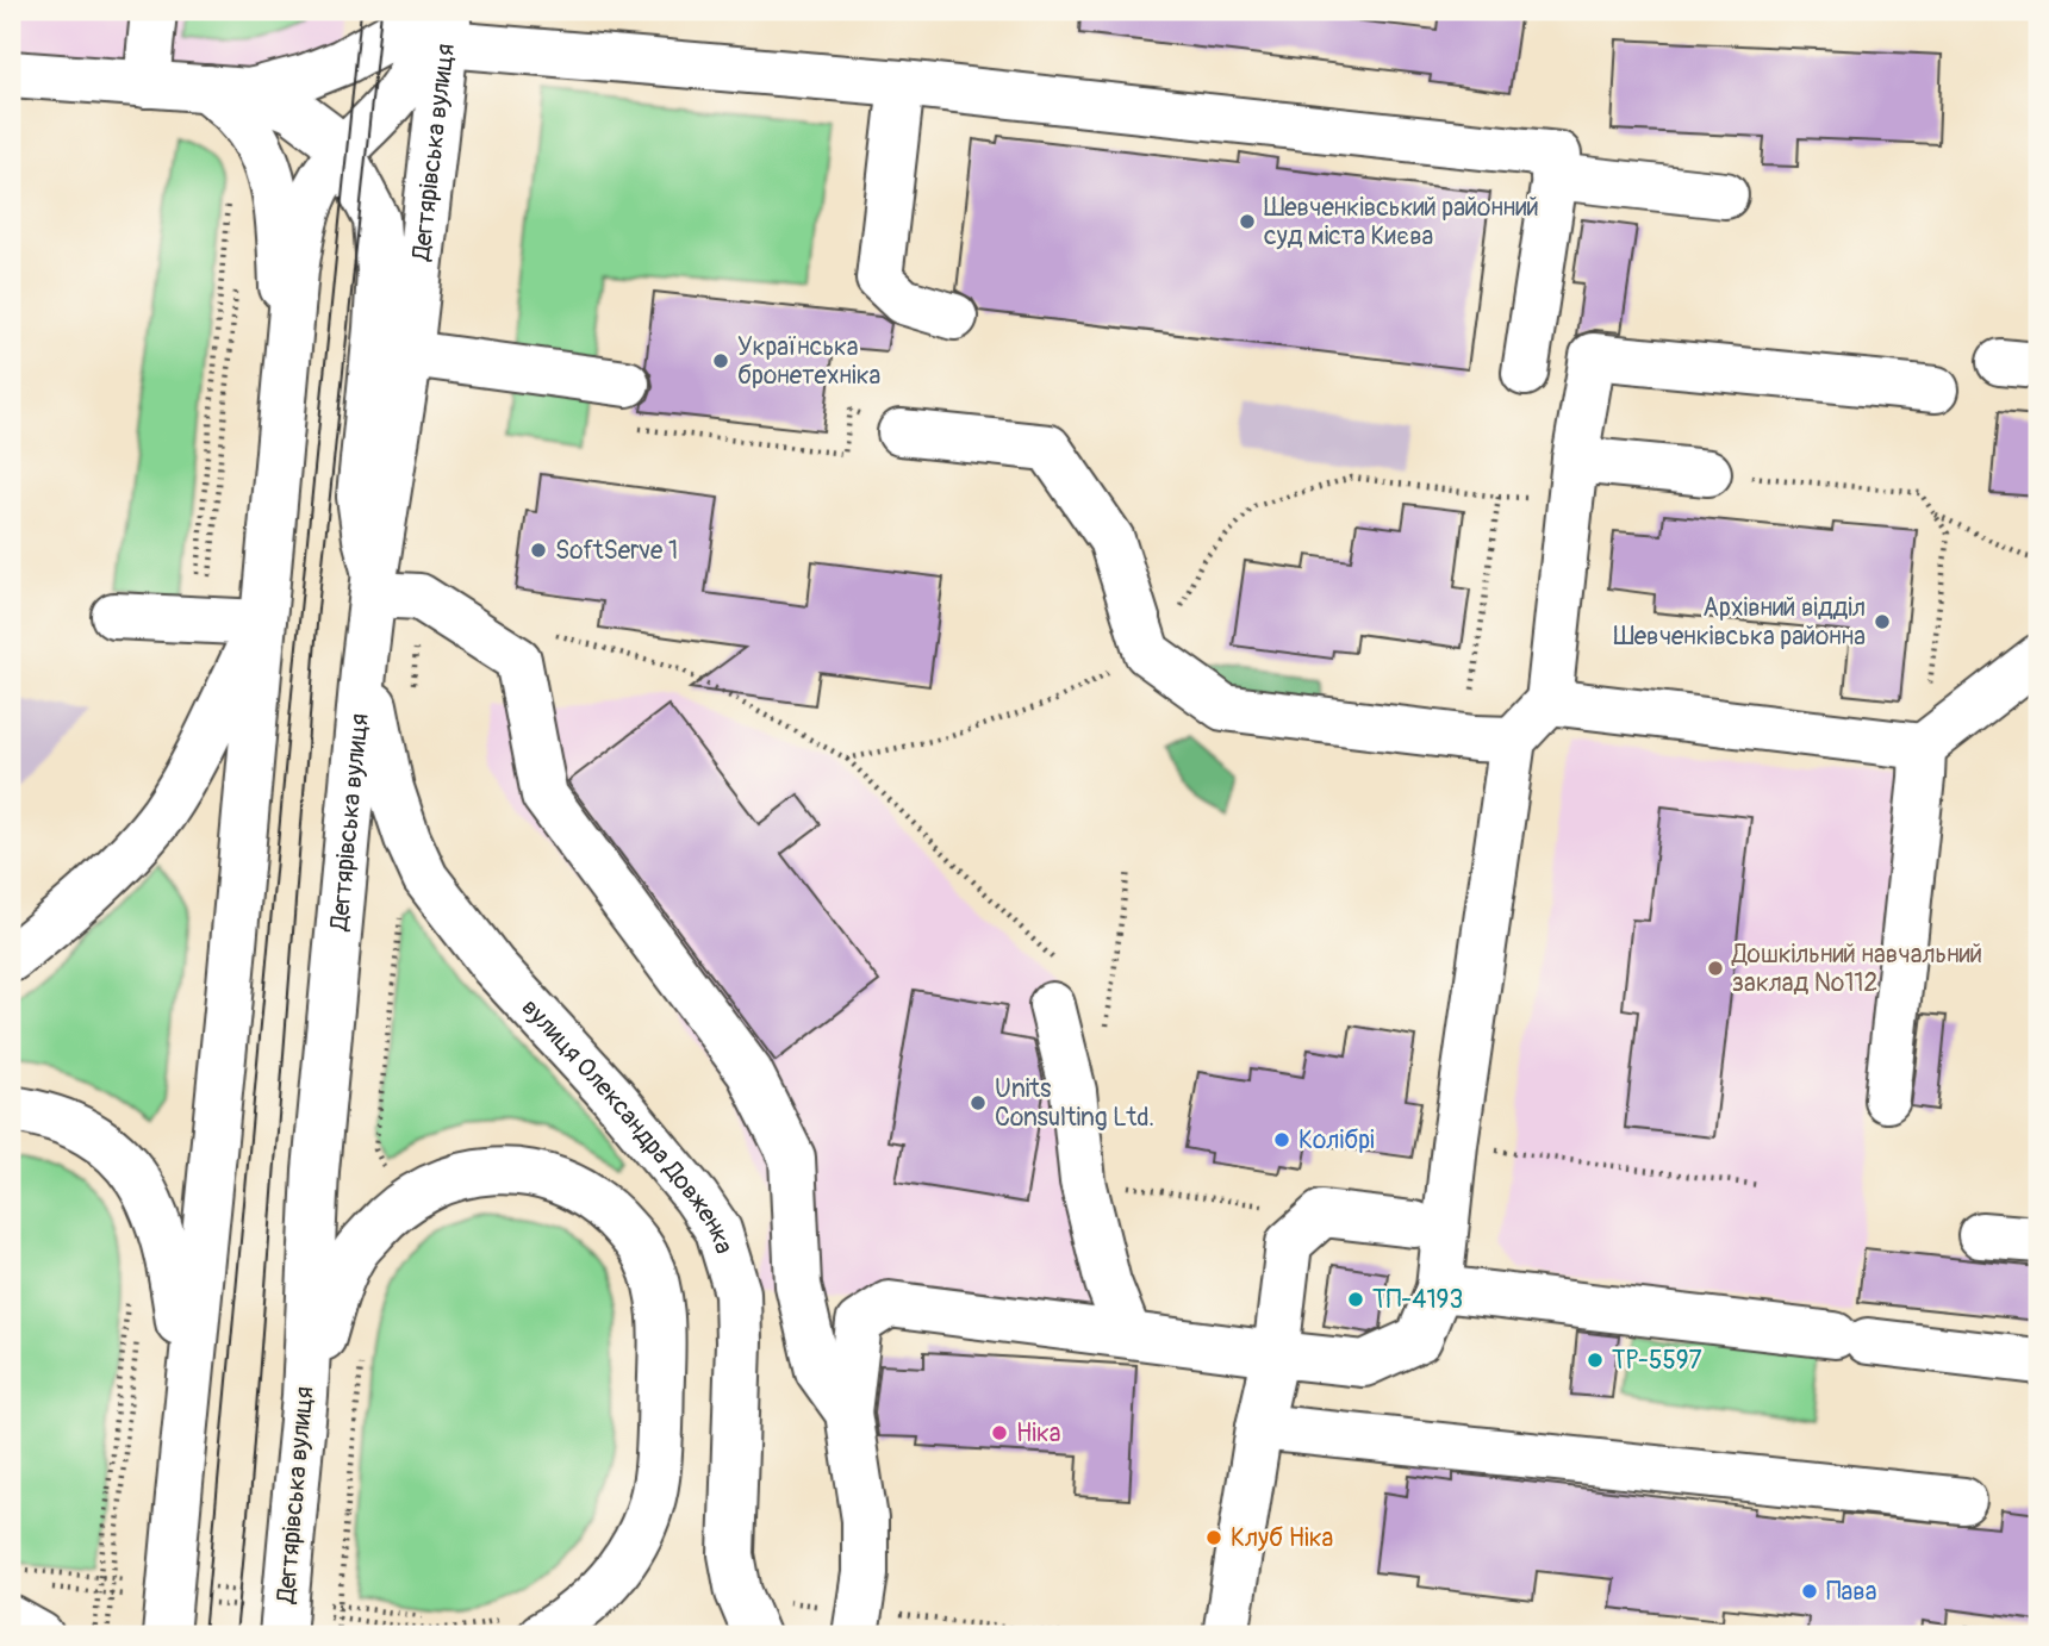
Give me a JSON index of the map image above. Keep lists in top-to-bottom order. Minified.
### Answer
{"streets":{"main road":["Дегтярівська вулиця","вулиця Олександра Довженка"]},"crossings":[["Дегтярівська вулиця","вулиця Олександра Довженка"]],"places":["Шевченківський районний суд міста Києва","Українська бронетехніка","SoftServe 1","Архівний відділ Шевченківська районна","Дошкільний навчальний заклад №112","Units Consulting Ltd.","Колібрі","ТП-4193","ТР-5597","Ніка","Клуб Ніка","Пава"]}
